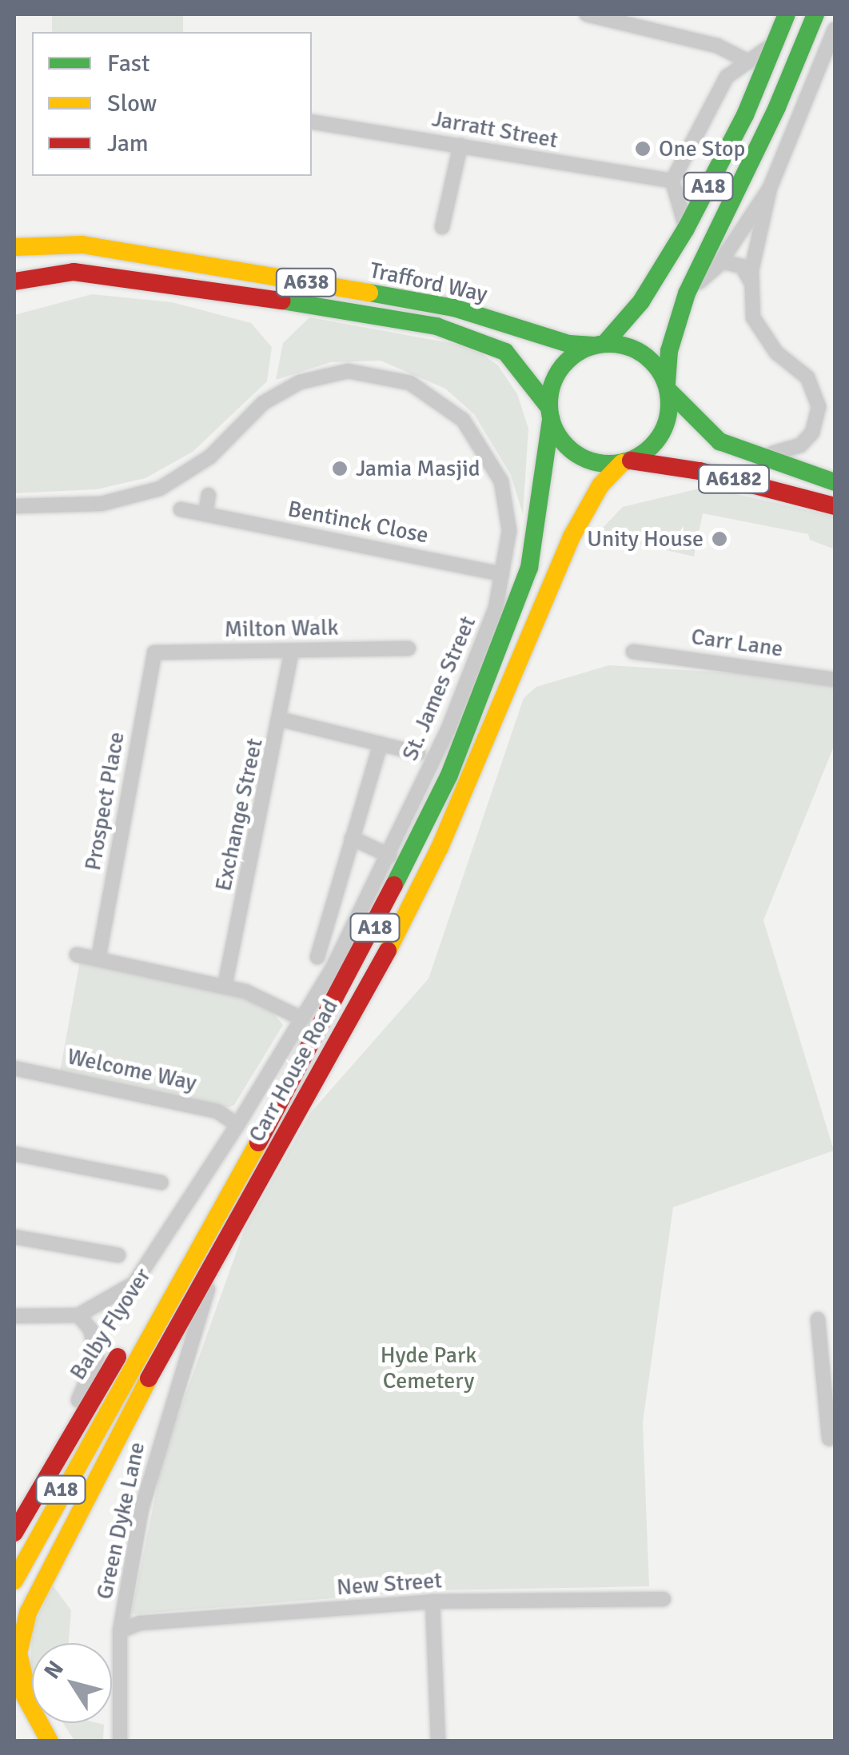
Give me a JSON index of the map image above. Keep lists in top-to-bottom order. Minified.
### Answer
{"streets":{"highway":["A18","A638","Trafford Way","A6182","Carr House Road","Balby Flyover"],"street":["Jarratt Street","Bentinck Close","Milton Walk","Carr Lane","St. James Street","Prospect Place","Exchange Street","Welcome Way","Green Dyke Lane","New Street"]},"crossings":[["A18","Trafford Way"],["A18","A6182"],["A18","Carr House Road"],["Trafford Way","A6182"],["Trafford Way","Carr House Road"],["A6182","Carr House Road"],["Bentinck Close","St. James Street"],["Milton Walk","Prospect Place"],["Milton Walk","Exchange Street"],["St. James Street","Welcome Way"],["Carr House Road","Balby Flyover"],["Carr House Road","Green Dyke Lane"],["Green Dyke Lane","New Street"]],"parks":["Hyde Park Cemetery"],"places":["One Stop","Jamia Masjid","Unity House"],"legend":["Fast","Slow","Jam"],"north":"top left"}
